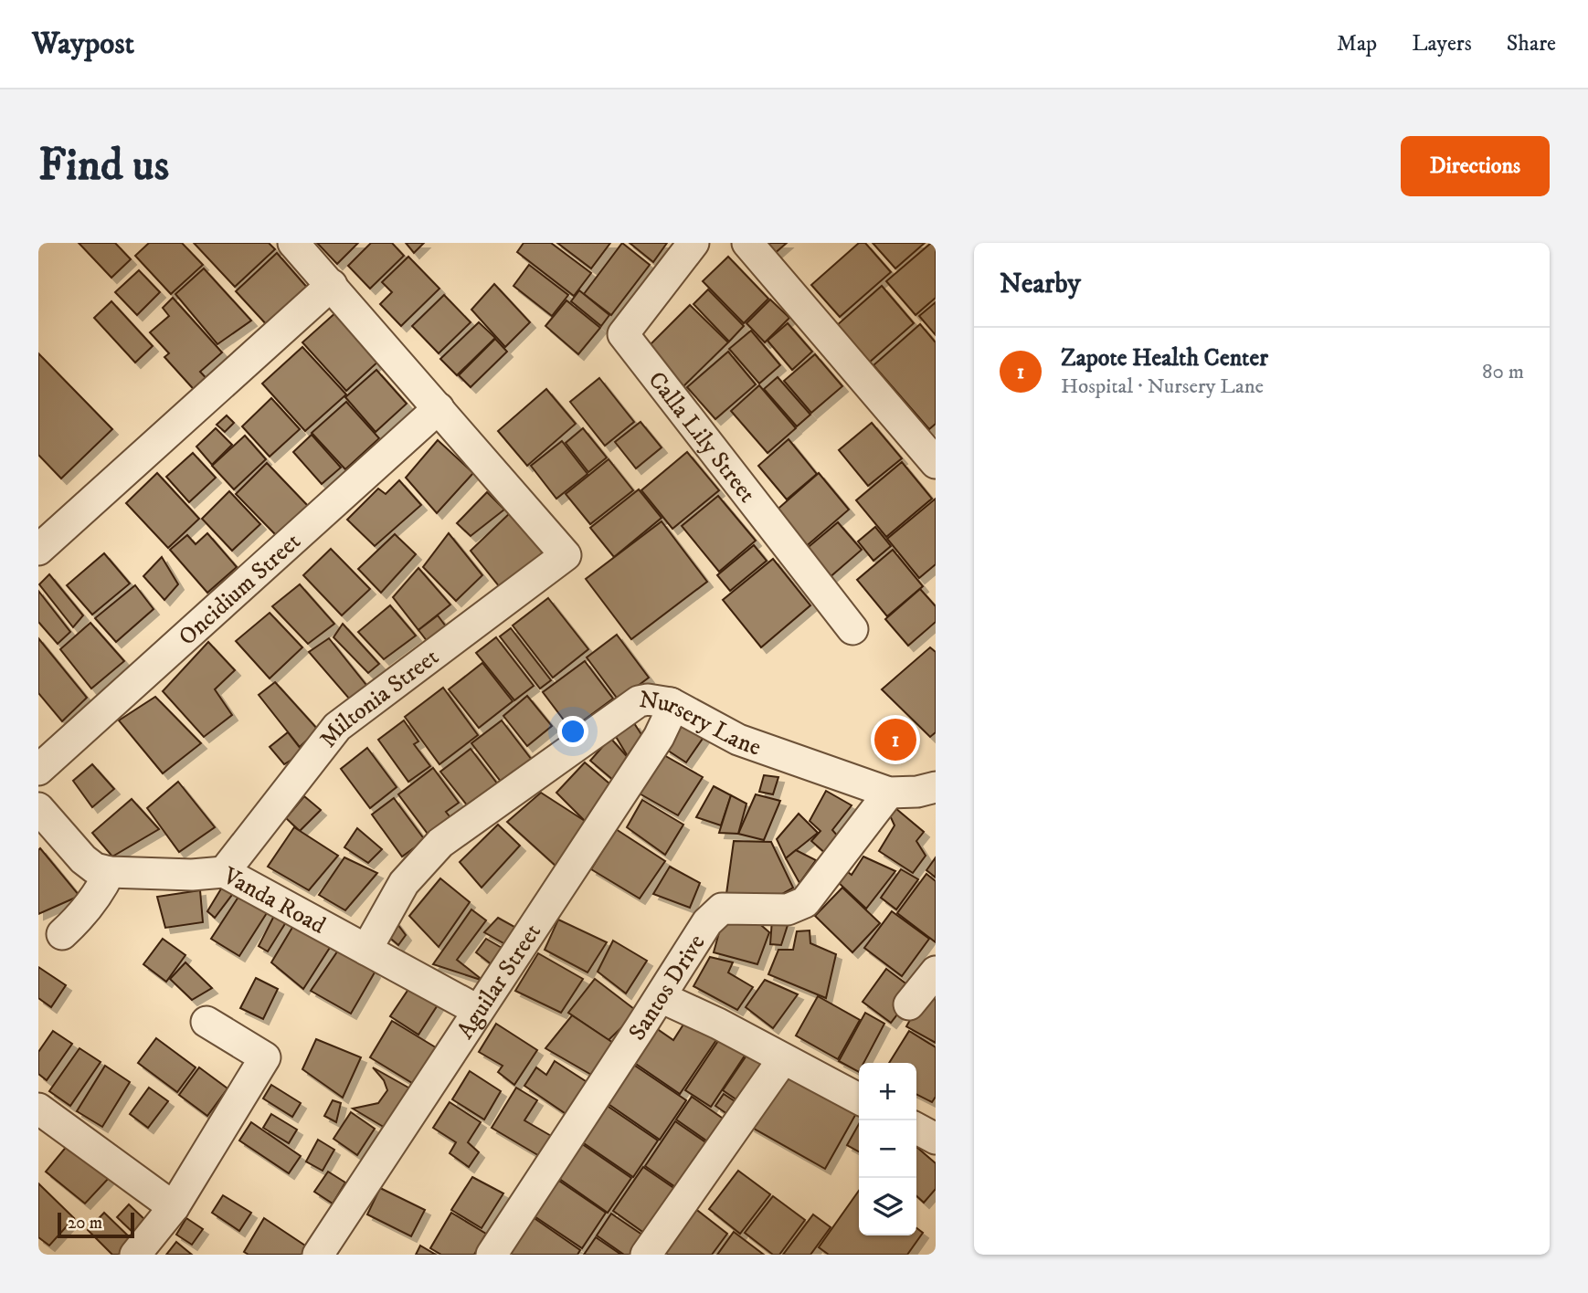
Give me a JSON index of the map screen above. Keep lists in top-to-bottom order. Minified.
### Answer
{"streets":{"street":["Calla Lily Street","Oncidium Street","Miltonia Street","Nursery Lane","Vanda Road","Aguilar Street","Santos Drive"]},"crossings":[["Oncidium Street","Miltonia Street"],["Miltonia Street","Vanda Road"],["Nursery Lane","Vanda Road"],["Nursery Lane","Aguilar Street"],["Nursery Lane","Santos Drive"],["Vanda Road","Aguilar Street"]],"scale_bar":"20 m","page":{"header":"Waypost","nav":["Map","Layers","Share"],"buttons":"Directions","title":"Find us","heading":"Nearby","list":[{"mark":"1","name":"Zapote Health Center","note":"Hospital · Nursery Lane","value":"80 m"}],"pins":"1","map_buttons":["+","−"],"scale":"20 m"}}
